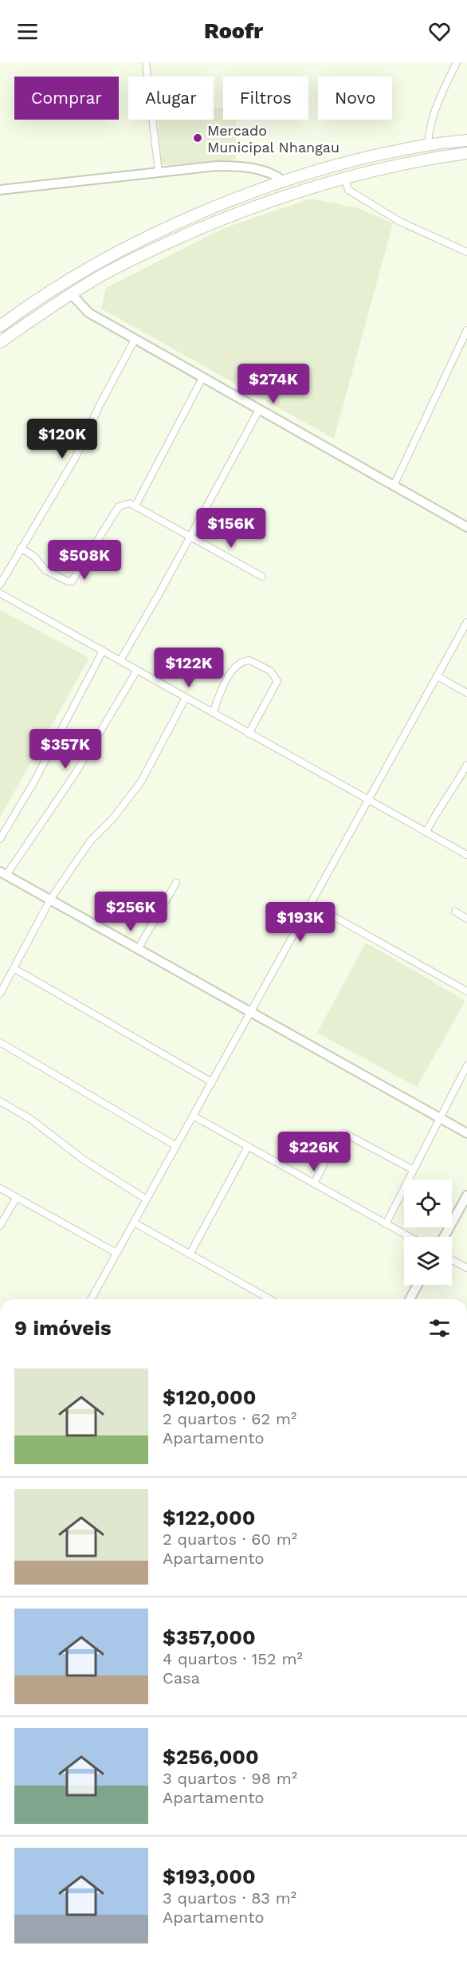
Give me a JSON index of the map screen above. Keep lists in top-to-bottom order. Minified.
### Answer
{"places":["Mercado Municipal Nhangau"],"page":{"header":"Roofr","chip":["Comprar","Alugar","Filtros","Novo"],"price":["$274K","$120K","$156K","$508K","$122K","$357K","$256K","$193K","$226K"],"heading":"9 imóveis","list":[{"name":"$120,000","note":"2 quartos · 62 m² · Apartamento"},{"name":"$122,000","note":"2 quartos · 60 m² · Apartamento"},{"name":"$357,000","note":"4 quartos · 152 m² · Casa"},{"name":"$256,000","note":"3 quartos · 98 m² · Apartamento"},{"name":"$193,000","note":"3 quartos · 83 m² · Apartamento"}]}}
